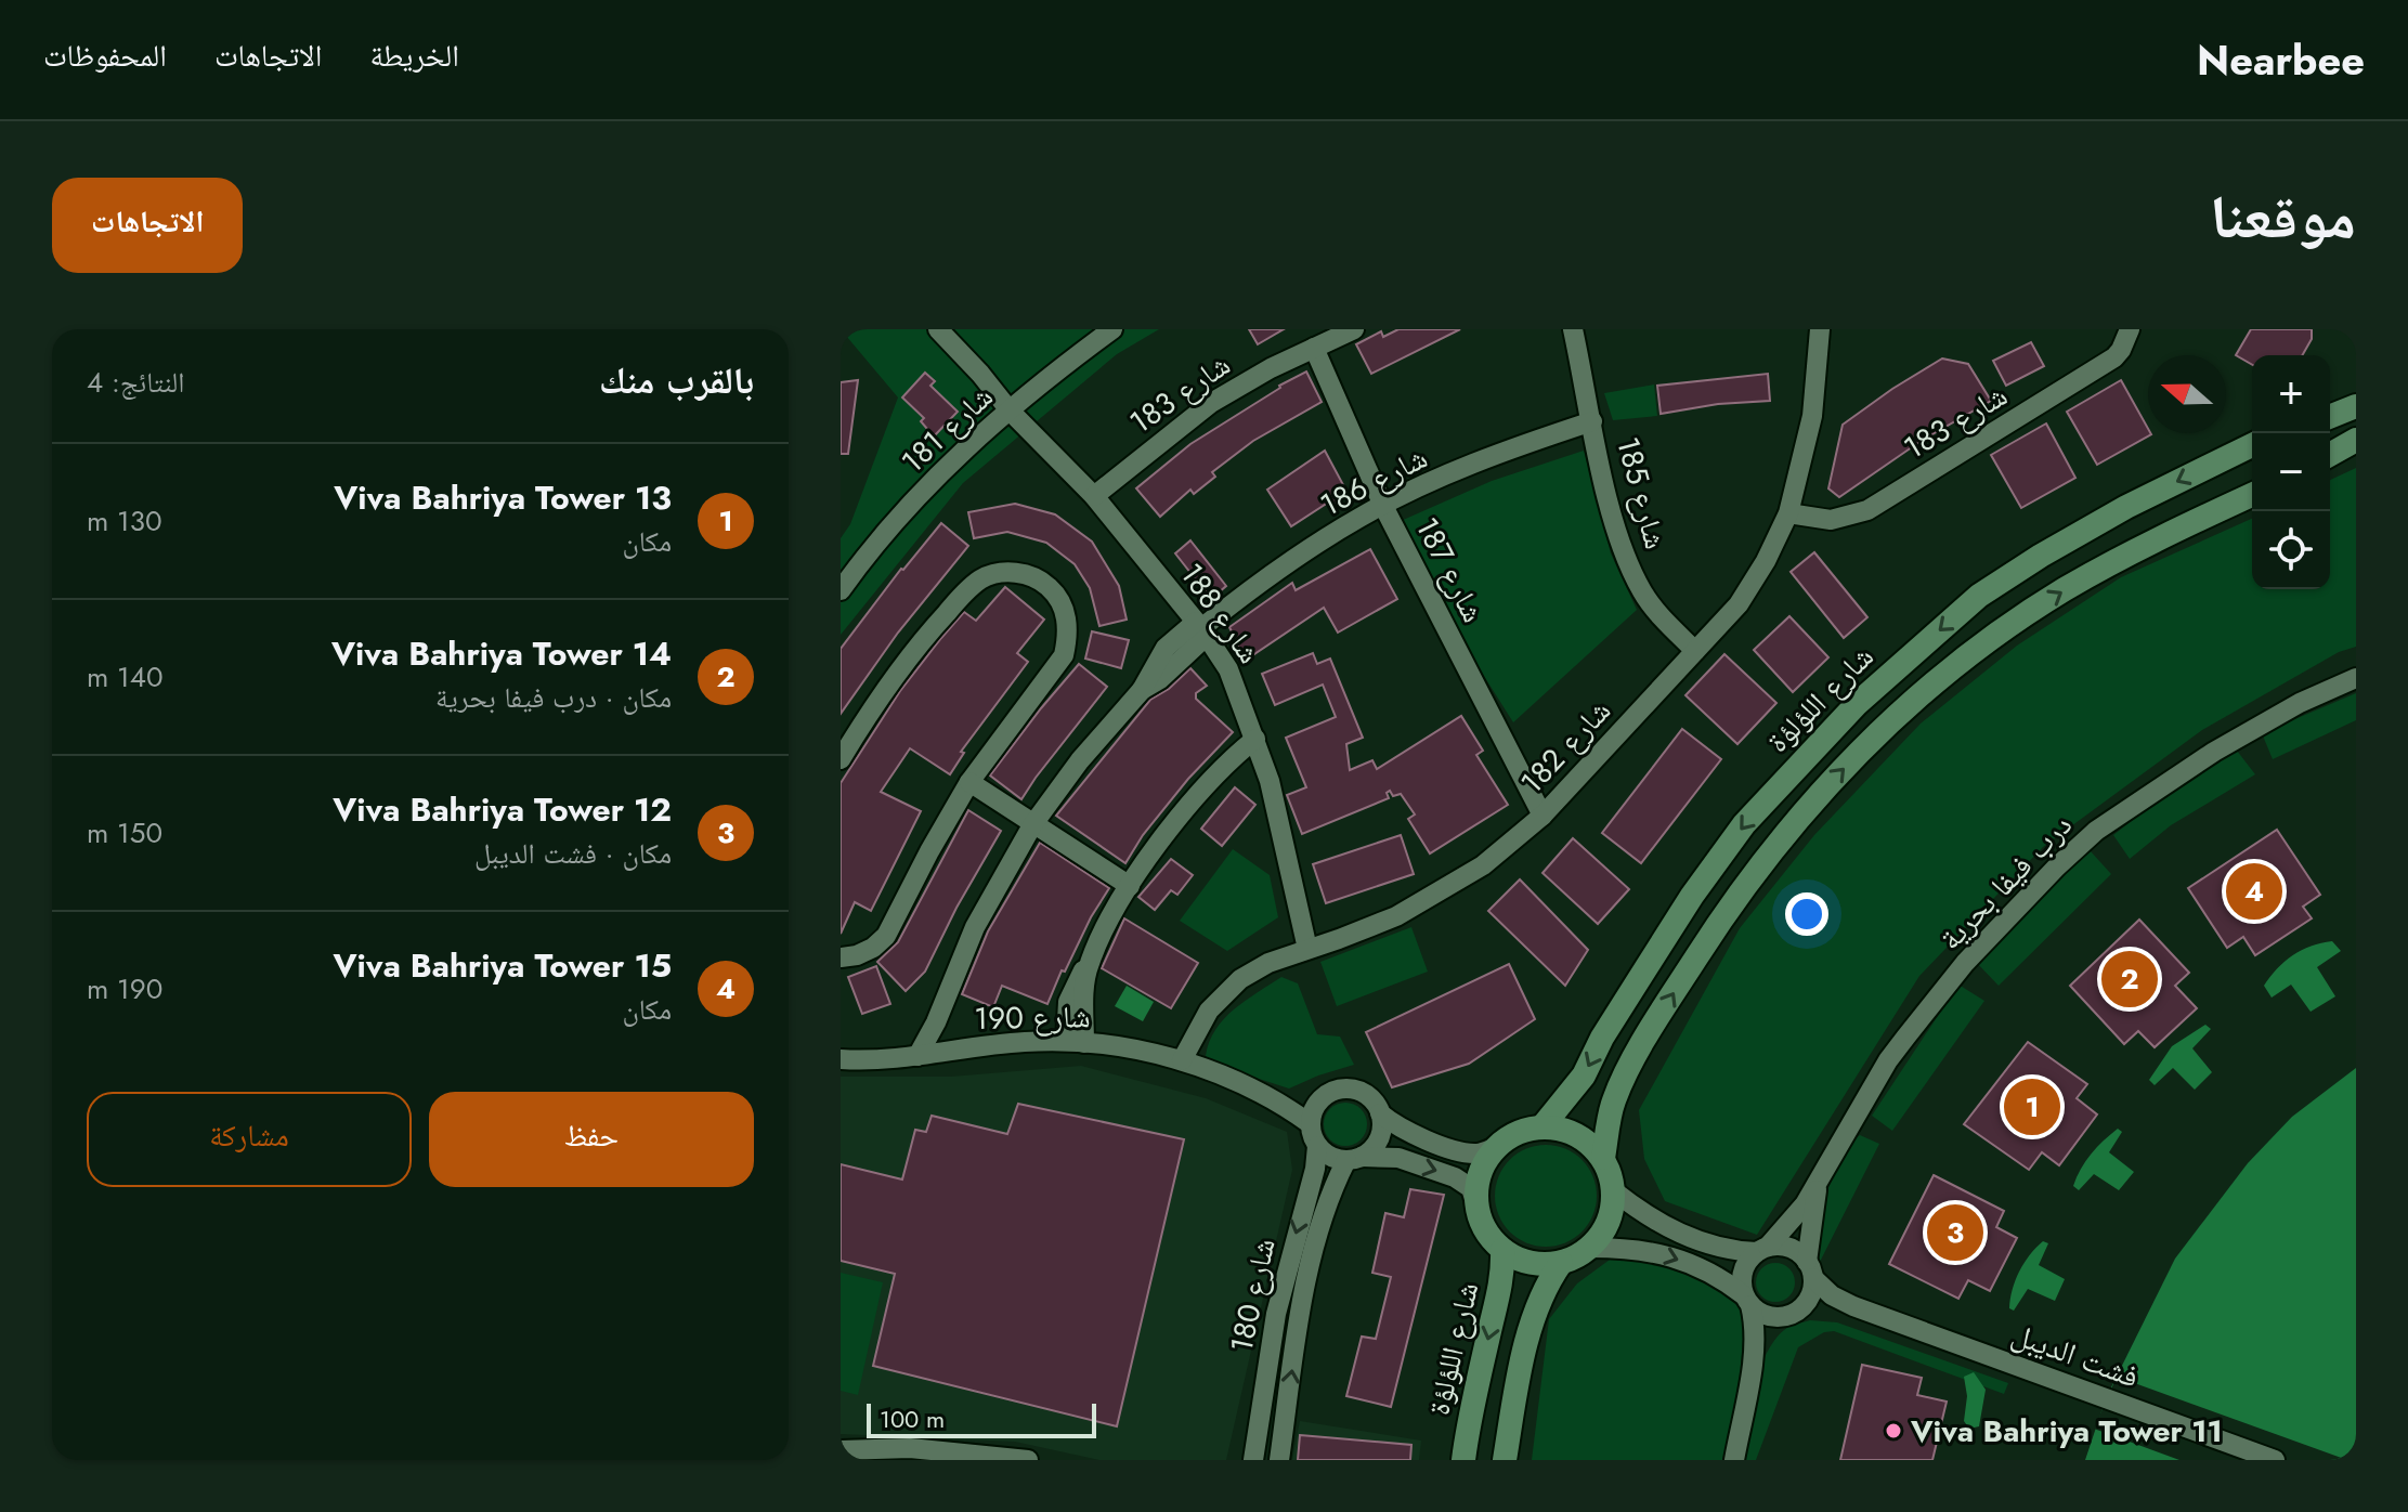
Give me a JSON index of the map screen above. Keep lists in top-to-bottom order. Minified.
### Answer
{"streets":{"main road":["شارع اللؤلؤة"],"street":["شارع 183","شارع 181","شارع 186","شارع 185","شارع 187","شارع 188","شارع 182","درب فيفا بحرية","شارع 190","شارع 180","فشت الديبل"]},"crossings":[["شارع 183","شارع 187"],["شارع 183","شارع 188"],["شارع 183","شارع 182"],["شارع 181","شارع 188"],["شارع 186","شارع 185"],["شارع 186","شارع 187"],["شارع 186","شارع 188"],["شارع 186","شارع 190"],["شارع 185","شارع 182"],["شارع 187","شارع 182"],["شارع 188","شارع 182"],["شارع 182","شارع 190"],["درب فيفا بحرية","فشت الديبل"],["شارع 190","شارع 180"]],"places":["Viva Bahriya Tower 11"],"scale_bar":"100 m","north":"left","page":{"header":"Nearbee","nav":["الخريطة","الاتجاهات","المحفوظات"],"title":"موقعنا","buttons":["الاتجاهات",["حفظ","مشاركة"]],"heading":["بالقرب منك","النتائج: 4"],"map_buttons":["+","−"],"list":[{"mark":"1","name":"Viva Bahriya Tower 13","note":"مكان","value":"130 m"},{"mark":"2","name":"Viva Bahriya Tower 14","note":"مكان · درب فيفا بحرية","value":"140 m"},{"mark":"3","name":"Viva Bahriya Tower 12","note":"مكان · فشت الديبل","value":"150 m"},{"mark":"4","name":"Viva Bahriya Tower 15","note":"مكان","value":"190 m"}],"pins":["4","2","1","3"],"scale":"100 m"}}
